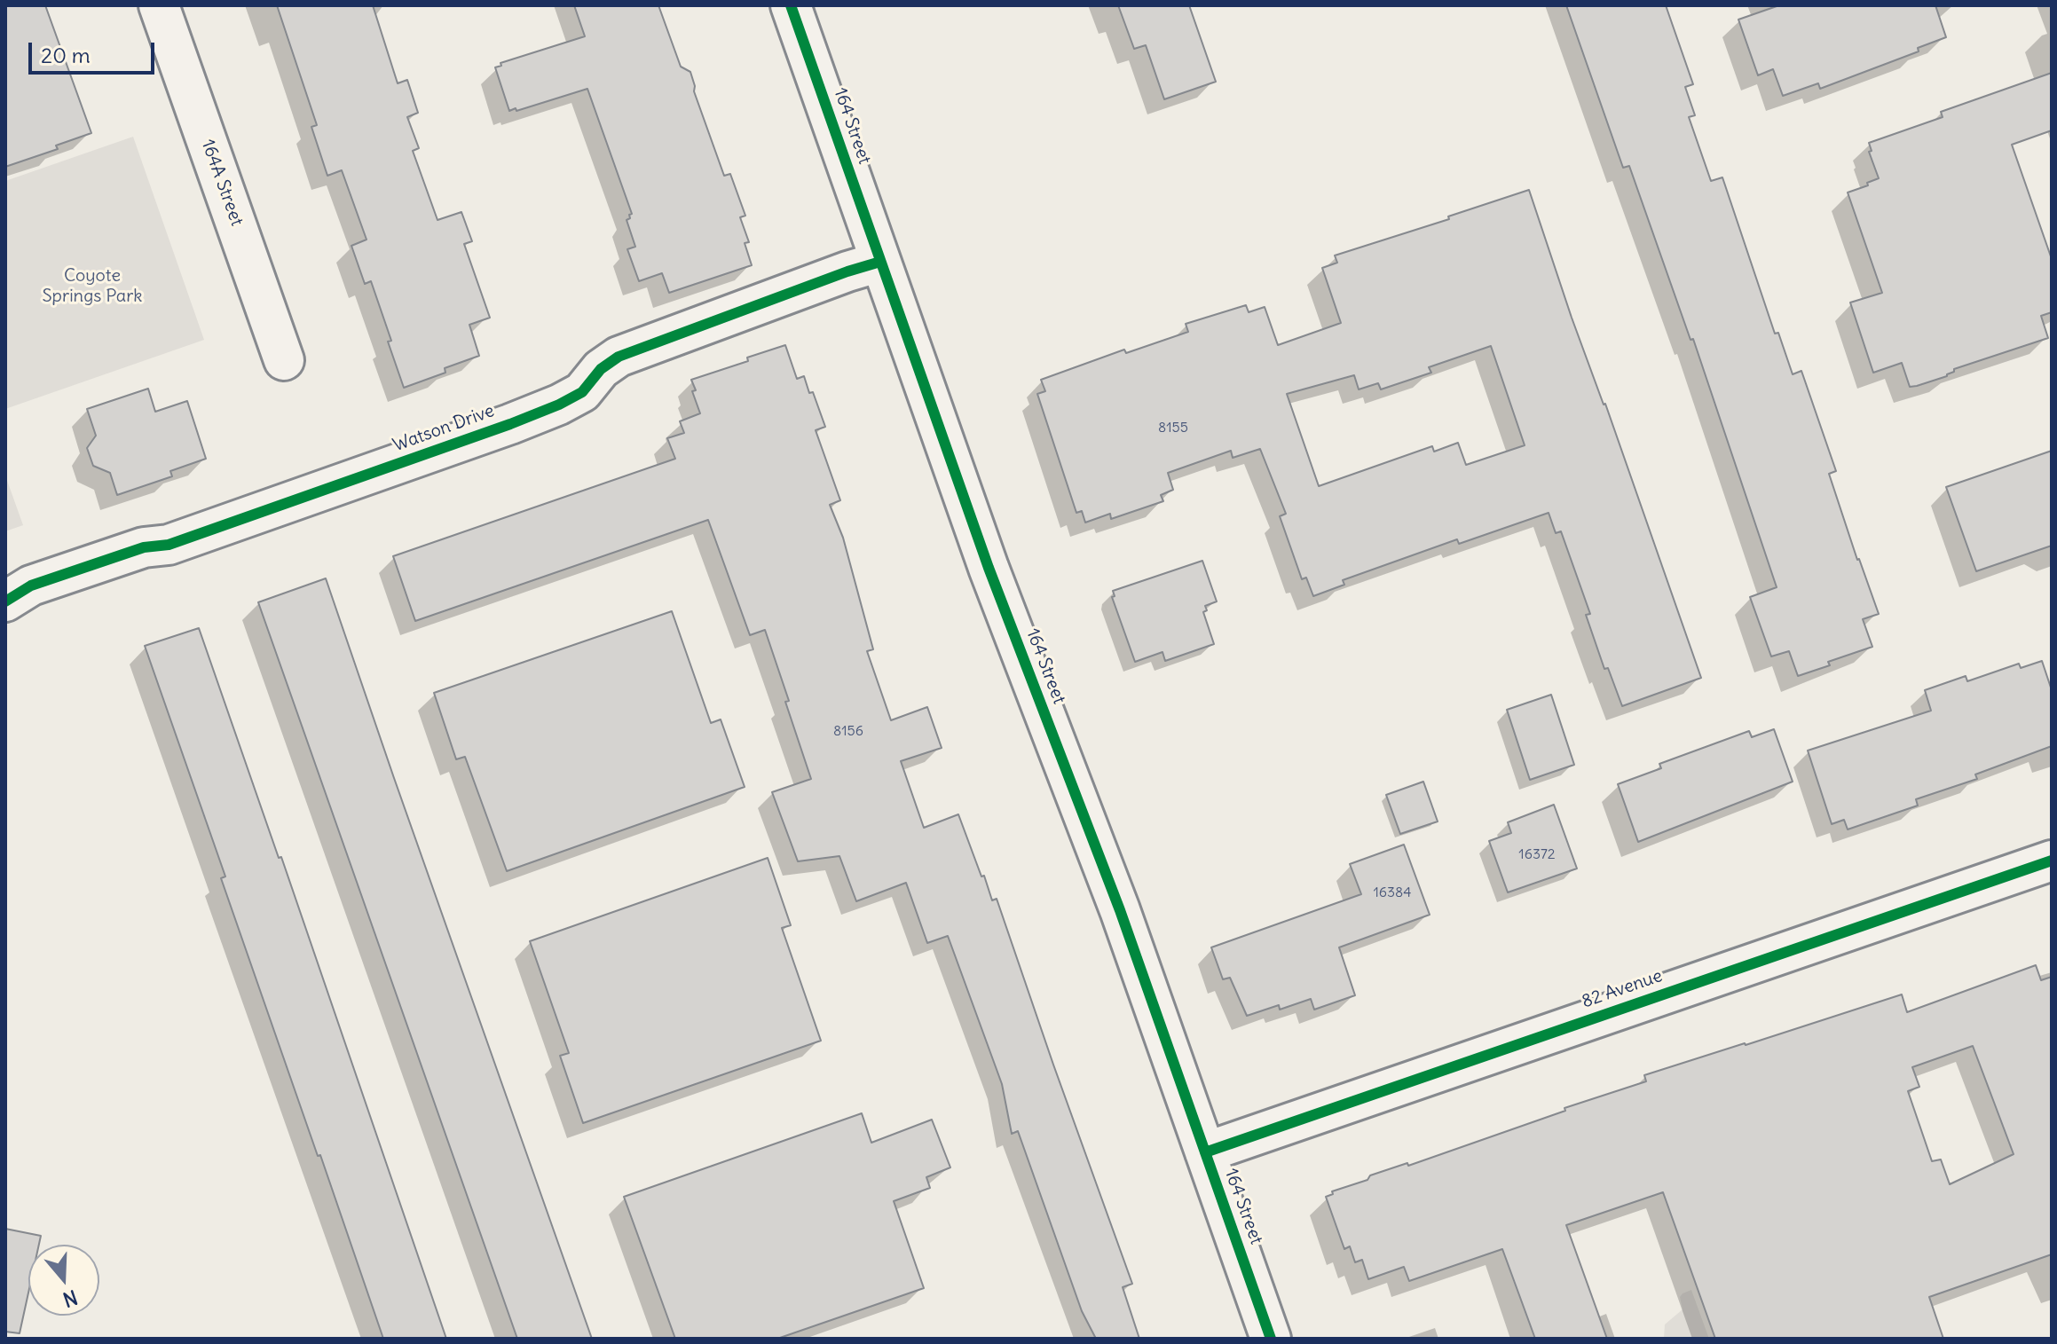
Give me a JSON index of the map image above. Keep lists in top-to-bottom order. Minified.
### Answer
{"streets":{"street":["164 Street","164A Street","Watson Drive","82 Avenue"]},"crossings":[["164 Street","Watson Drive"],["164 Street","82 Avenue"]],"parks":["Coyote Springs Park"],"house_numbers":["8155","8156","16372","16384"],"scale_bar":"20 m","north":"bottom"}
